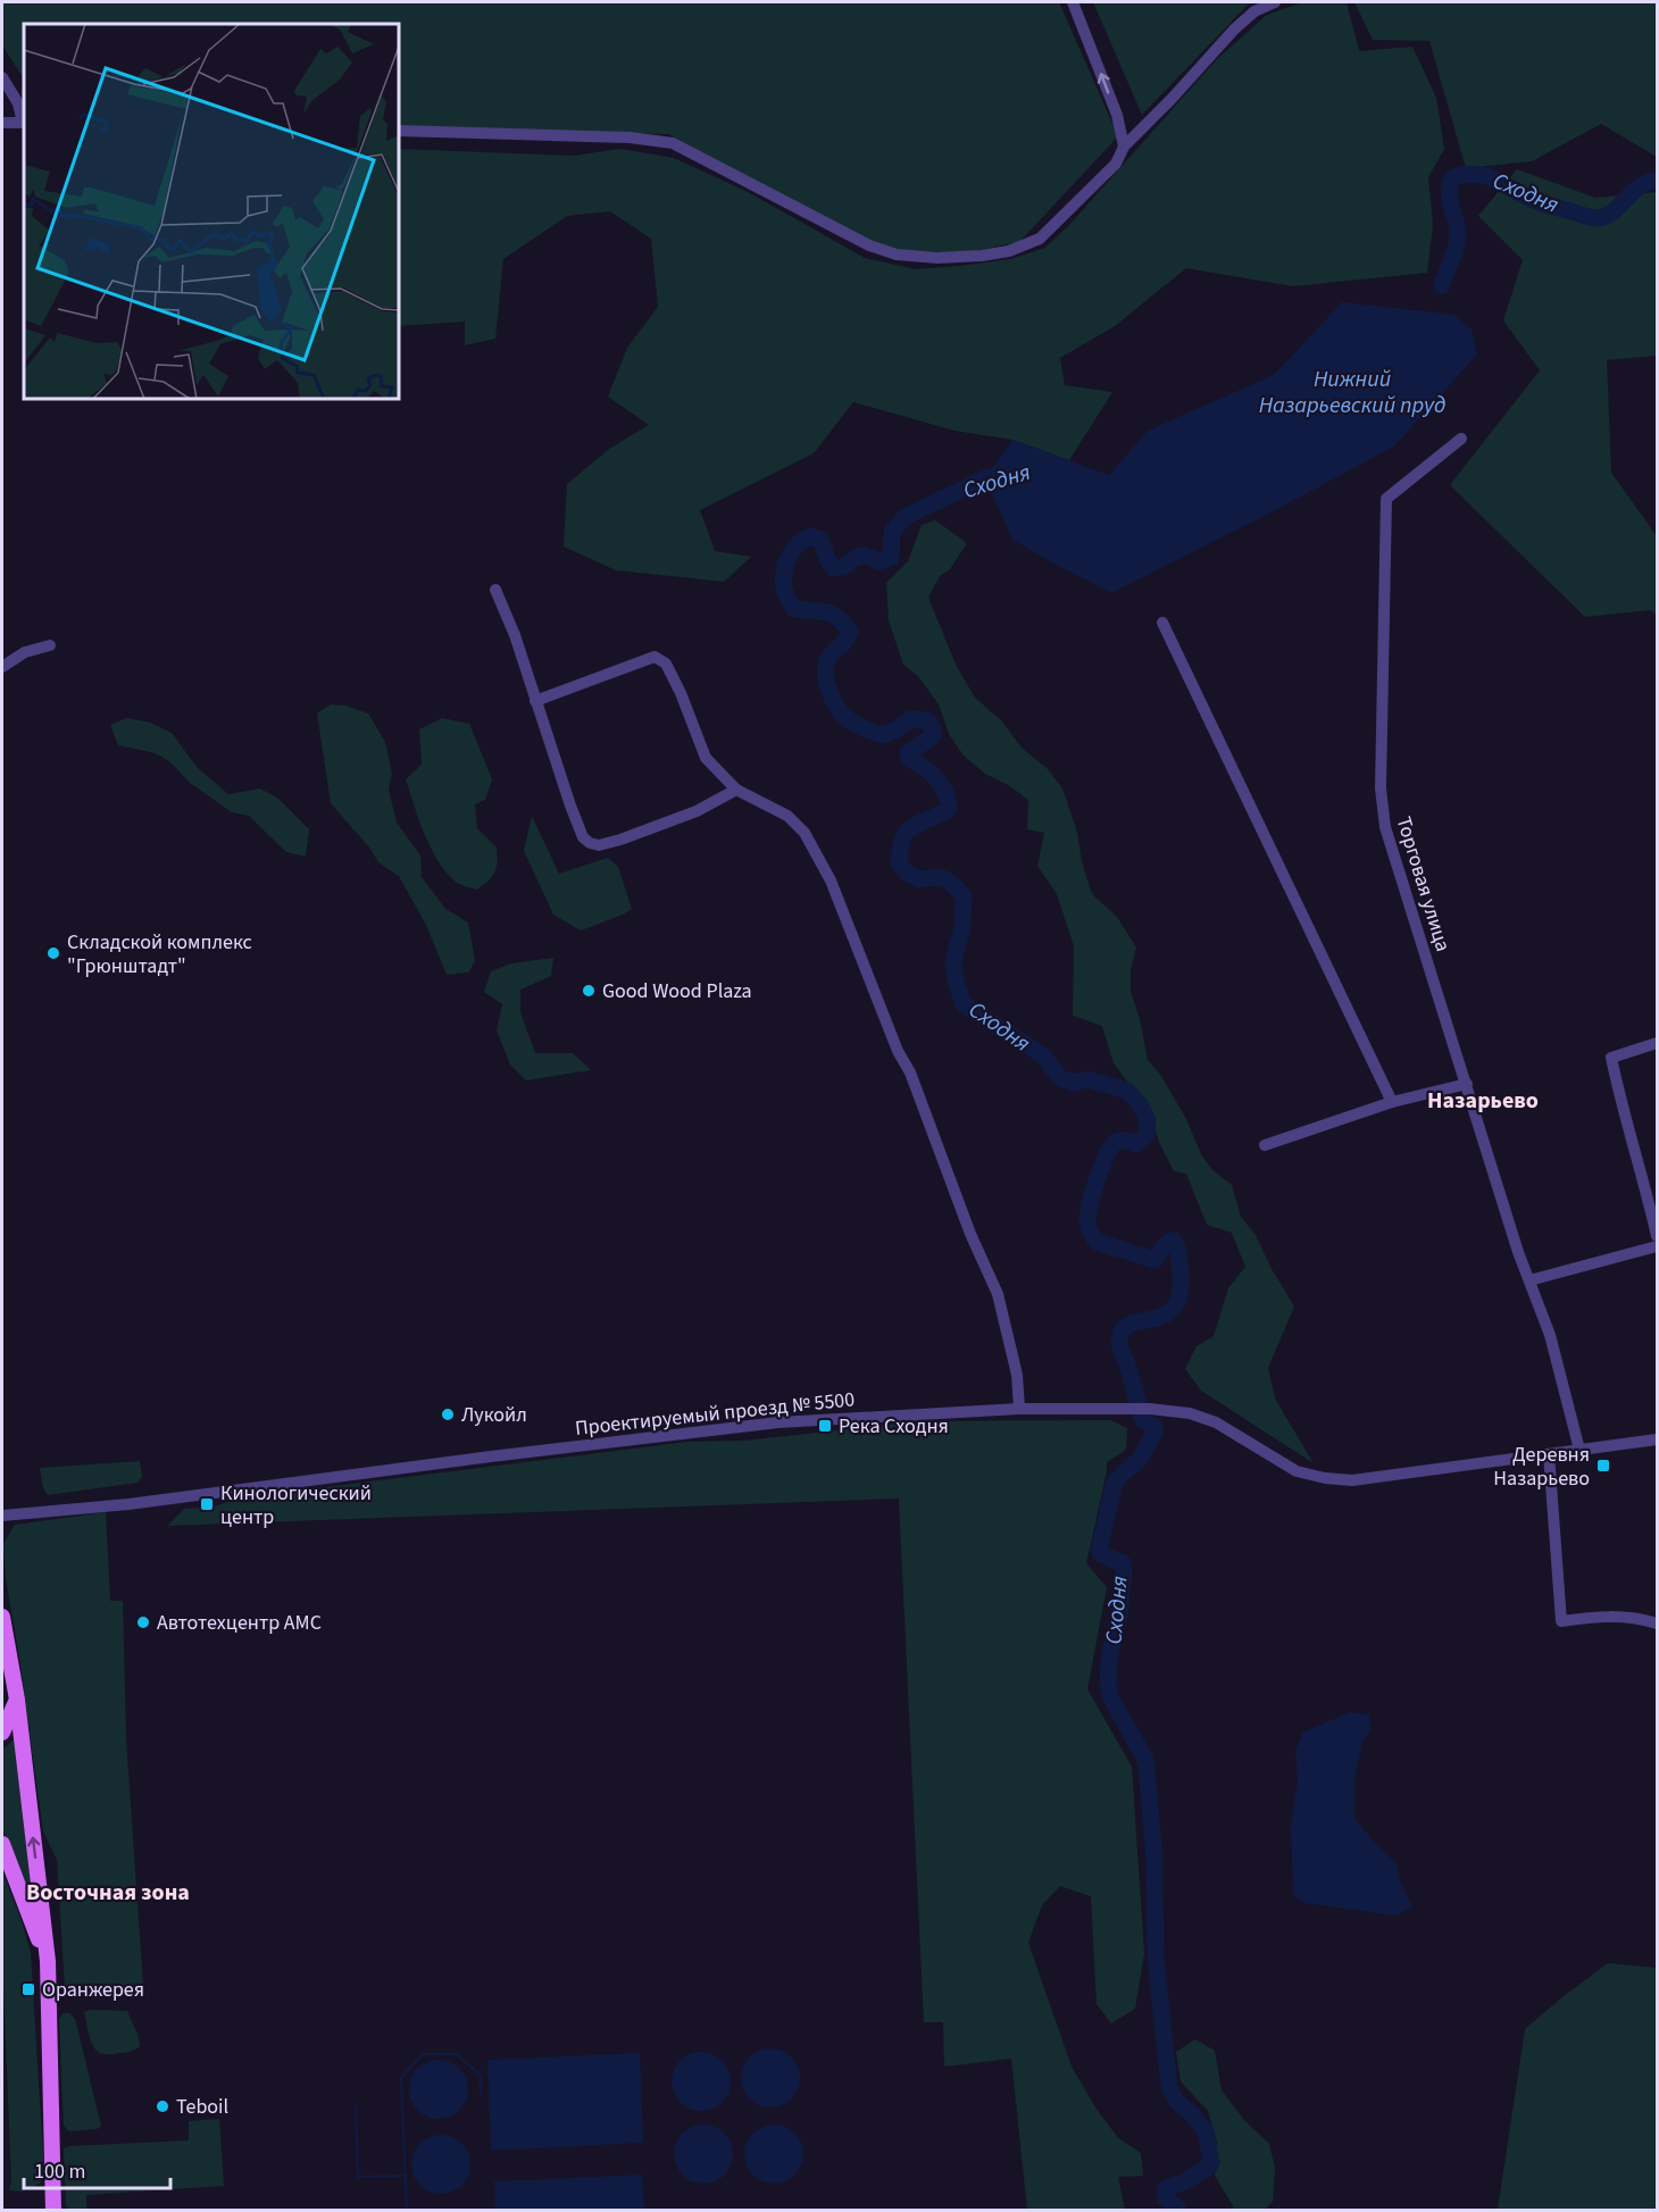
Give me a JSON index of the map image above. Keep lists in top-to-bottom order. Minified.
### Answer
{"streets":{"street":["Торговая улица","Проектируемый проезд № 5500"]},"crossings":[["Торговая улица","Проектируемый проезд № 5500"]],"districts":["Назарьево","Восточная зона"],"water":["Сходня","Нижний Назарьевский пруд"],"places":{"other":["Складской комплекс \"Грюнштадт\"","Good Wood Plaza","Лукойл","Автотехцентр АМС","Teboil"],"transit":["Река Сходня","Деревня Назарьево","Кинологический центр","Оранжерея"]},"scale_bar":"100 m"}
